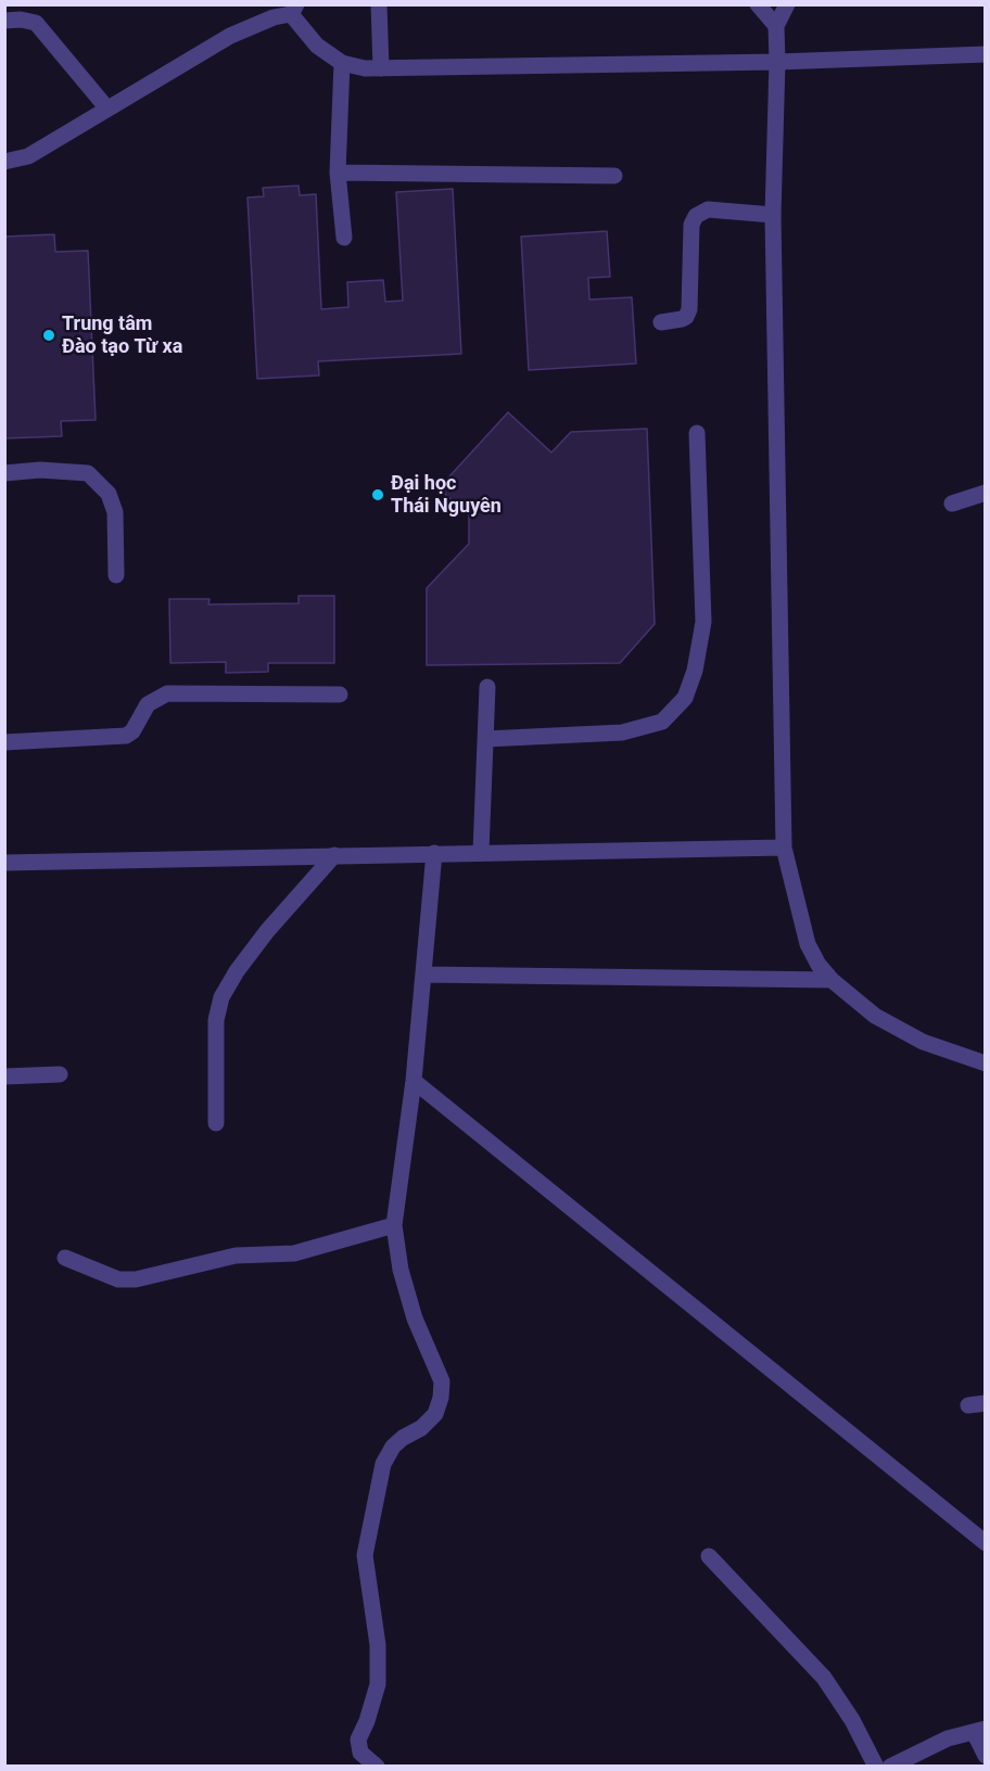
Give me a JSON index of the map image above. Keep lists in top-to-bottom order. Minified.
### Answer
{"places":["Trung tâm Đào tạo Từ xa","Đại học Thái Nguyên"]}
